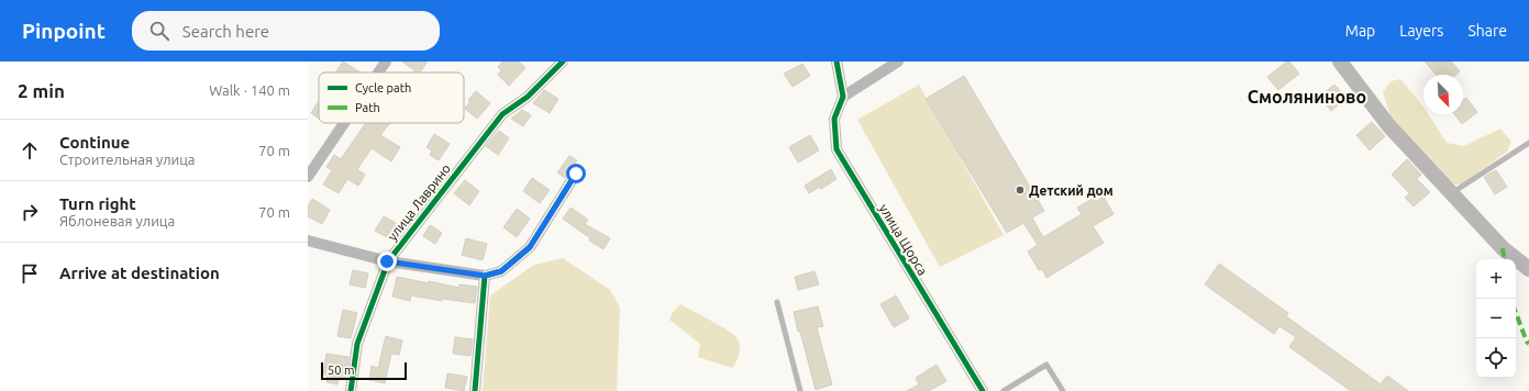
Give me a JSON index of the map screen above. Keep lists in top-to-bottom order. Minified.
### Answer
{"streets":{"street":["улица Лаврино","улица Щорса"]},"districts":["Смоляниново"],"places":["Детский дом"],"legend":["Cycle path","Path"],"scale_bar":"50 m","north":"bottom right","page":{"header":"Pinpoint","search":"Search here","nav":["Map","Layers","Share"],"heading":["2 min","Walk · 140 m"],"list":[["Continue","Строительная улица","70 m"],["Turn right","Яблоневая улица","70 m"],"Arrive at destination"],"map_buttons":["+","−"],"scale":"50 m"}}
